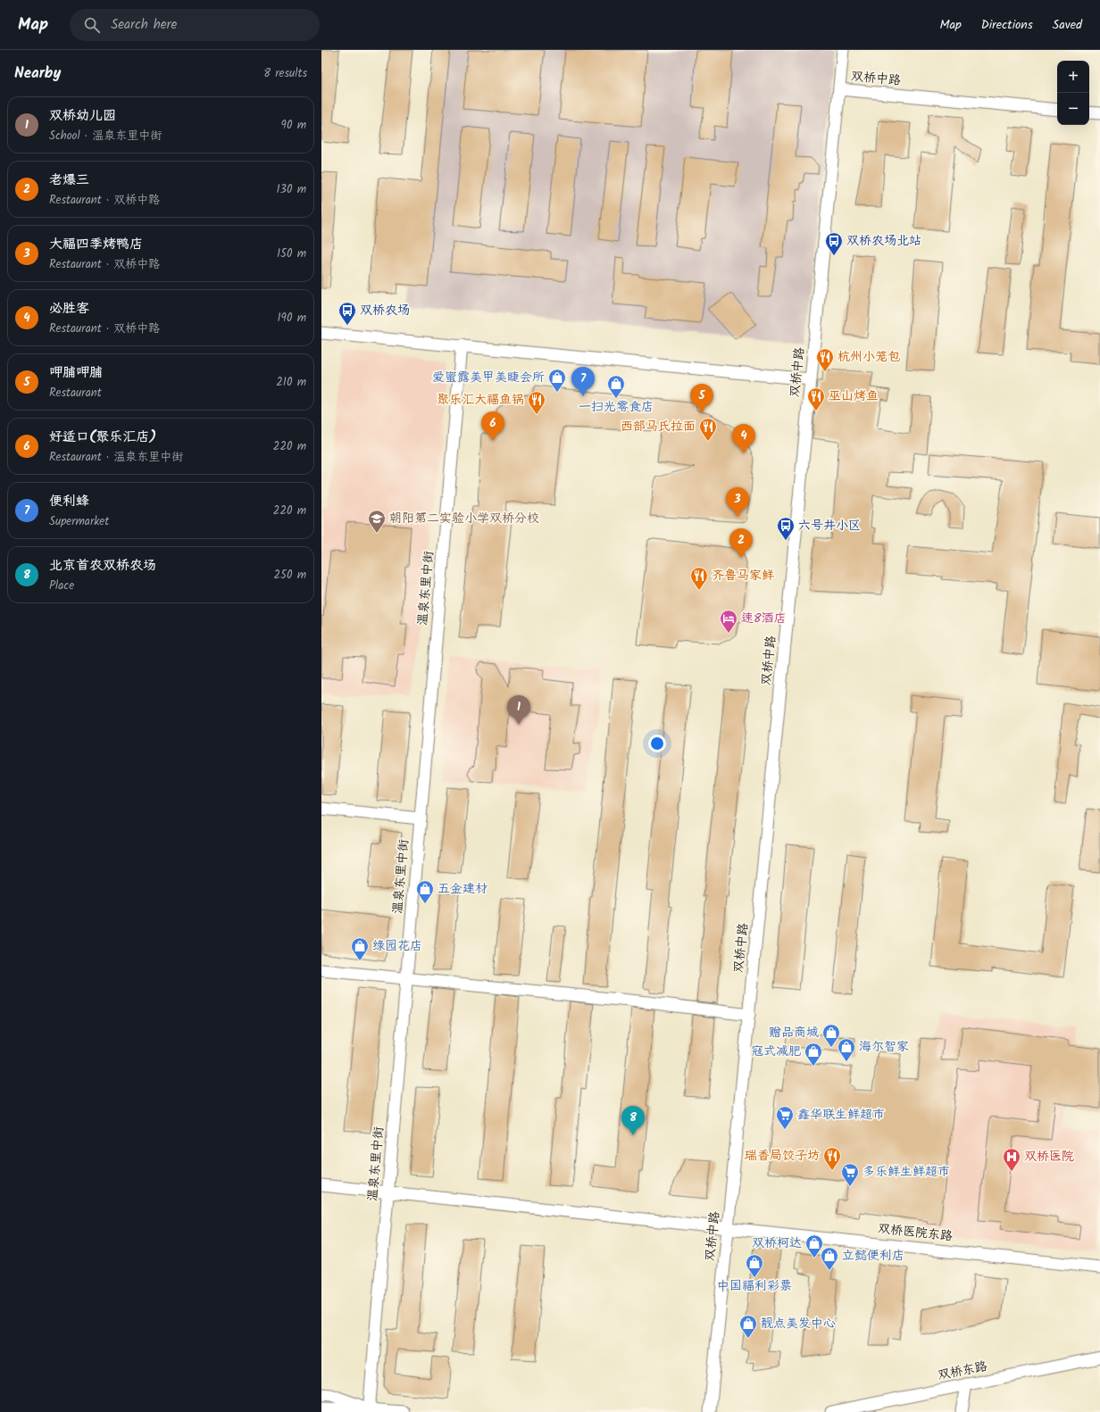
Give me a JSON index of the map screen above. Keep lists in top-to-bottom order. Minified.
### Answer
{"streets":{"street":["双桥中路","温泉东里中街","双桥医院东路","双桥东路"]},"crossings":[["双桥中路","双桥医院东路"],["温泉东里中街","双桥医院东路"]],"places":{"bus stop":["双桥农场北站","双桥农场","六号井小区"],"restaurant":["杭州小笼包","巫山烤鱼","聚乐汇大福鱼锅","西部马氏拉面","齐鲁马家鲜","瑞香局饺子坊"],"shop":["爱蜜露美甲美睫会所","一扫光零食店","五金建材","绿园花店","赠品商城","海尔智家","寇式减肥","双桥柯达","立懿便利店","中国福利彩票","靓点美发中心"],"school or university":["朝阳第二实验小学双桥分校"],"hotel":["速8酒店"],"supermarket":["鑫华联生鲜超市","多乐鲜生鲜超市"],"hospital":["双桥医院"]},"page":{"header":"Map","search":"Search here","nav":["Map","Directions","Saved"],"heading":["Nearby","8 results"],"map_buttons":["+","−"],"list":[{"mark":"1","name":"双桥幼儿园","note":"School · 温泉东里中街","value":"90 m"},{"mark":"2","name":"老爆三","note":"Restaurant · 双桥中路","value":"130 m"},{"mark":"3","name":"大福四季烤鸭店","note":"Restaurant · 双桥中路","value":"150 m"},{"mark":"4","name":"必胜客","note":"Restaurant · 双桥中路","value":"190 m"},{"mark":"5","name":"呷脯呷脯","note":"Restaurant","value":"210 m"},{"mark":"6","name":"好适口(聚乐汇店)","note":"Restaurant · 温泉东里中街","value":"220 m"},{"mark":"7","name":"便利蜂","note":"Supermarket","value":"220 m"},{"mark":"8","name":"北京首农双桥农场","note":"Place","value":"250 m"}],"pins":["7","5","6","4","3","2","1","8"]}}
